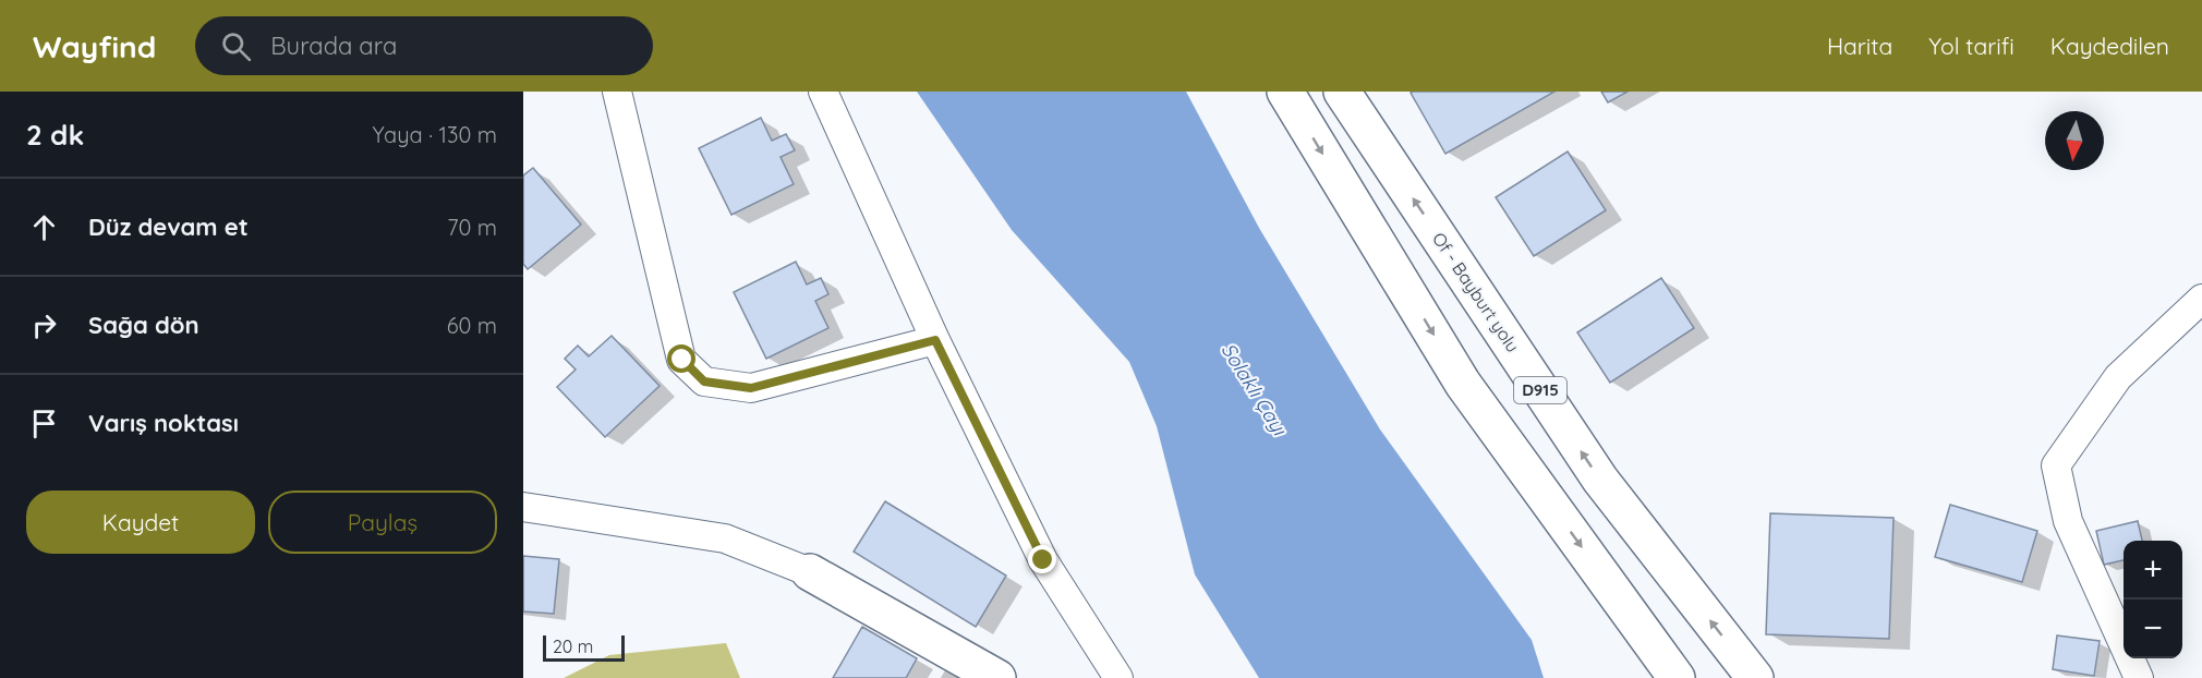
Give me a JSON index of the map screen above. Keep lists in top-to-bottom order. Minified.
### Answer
{"streets":{"main road":["Of - Bayburt yolu","D915"]},"water":["Solaklı Çayı"],"scale_bar":"20 m","north":"bottom","page":{"header":"Wayfind","search":"Burada ara","nav":["Harita","Yol tarifi","Kaydedilen"],"heading":["2 dk","Yaya · 130 m"],"list":[["Düz devam et","70 m"],["Sağa dön","60 m"],"Varış noktası"],"buttons":["Kaydet","Paylaş"],"map_buttons":["+","−"],"scale":"20 m"}}
